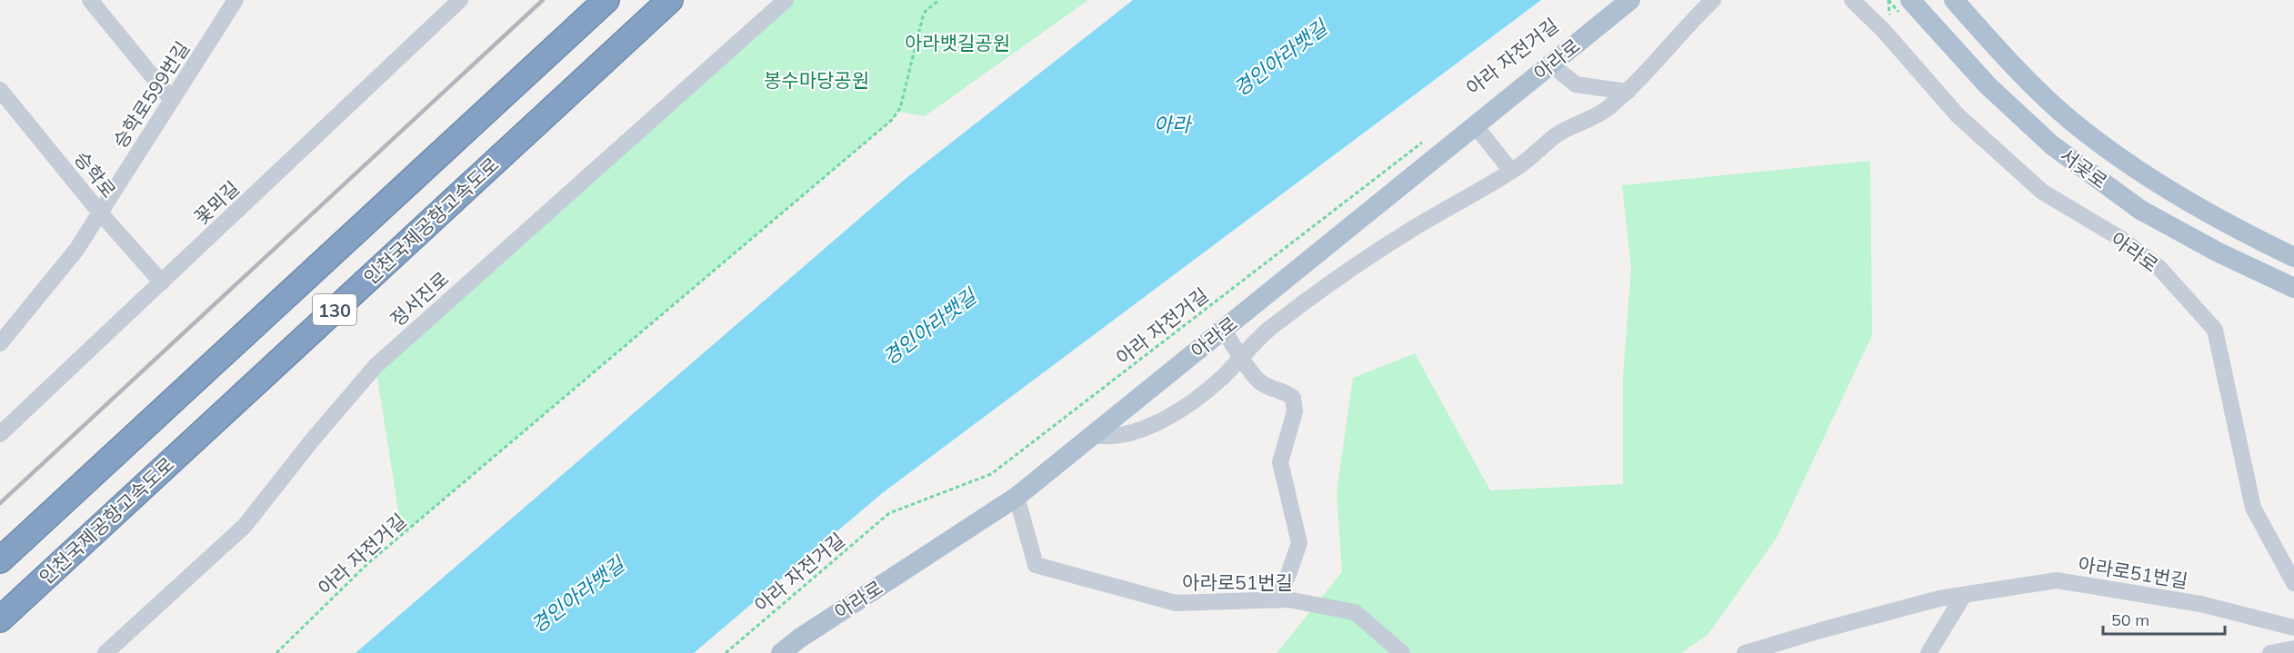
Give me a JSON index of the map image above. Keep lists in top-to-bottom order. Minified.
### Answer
{"streets":{"highway":["인천국제공항고속도로","130"],"main road":["아라로","서곶로"],"street":["승학로599번길","승학로","꽃뫼길","정서진로","아라로51번길"],"path":["아라 자전거길"]},"crossings":[["아라로","아라로51번길"],["승학로599번길","승학로"],["승학로","꽃뫼길"]],"water":["경인아라뱃길","아라"],"parks":["아라뱃길공원","봉수마당공원"],"scale_bar":"50 m"}
